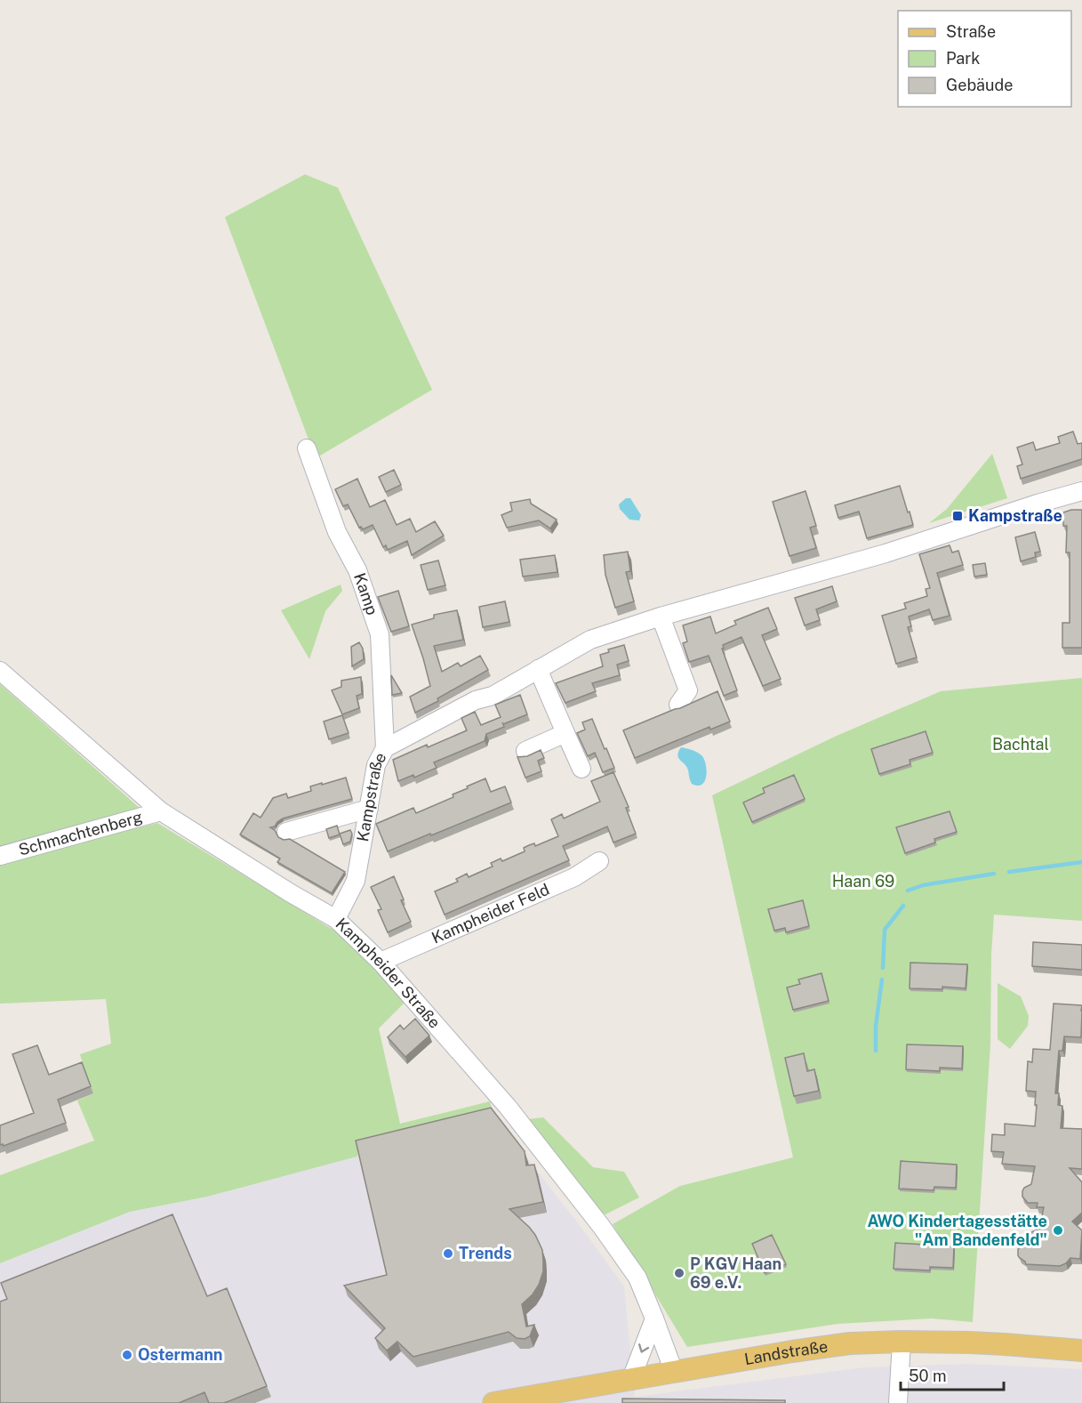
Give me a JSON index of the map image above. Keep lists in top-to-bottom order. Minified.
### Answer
{"streets":{"main road":["Landstraße"],"street":["Kamp","Kampstraße","Schmachtenberg","Kampheider Feld","Kampheider Straße"]},"crossings":[["Kamp","Kampstraße"],["Kampstraße","Kampheider Straße"],["Schmachtenberg","Kampheider Straße"],["Kampheider Feld","Kampheider Straße"],["Kampheider Straße","Landstraße"]],"parks":["Bachtal","Haan 69"],"places":{"transit":["Kampstraße"],"other":["AWO Kindertagesstätte \"Am Bandenfeld\"","Trends","P KGV Haan 69 e.V.","Ostermann"]},"legend":["Straße","Park","Gebäude"],"scale_bar":"50 m"}
